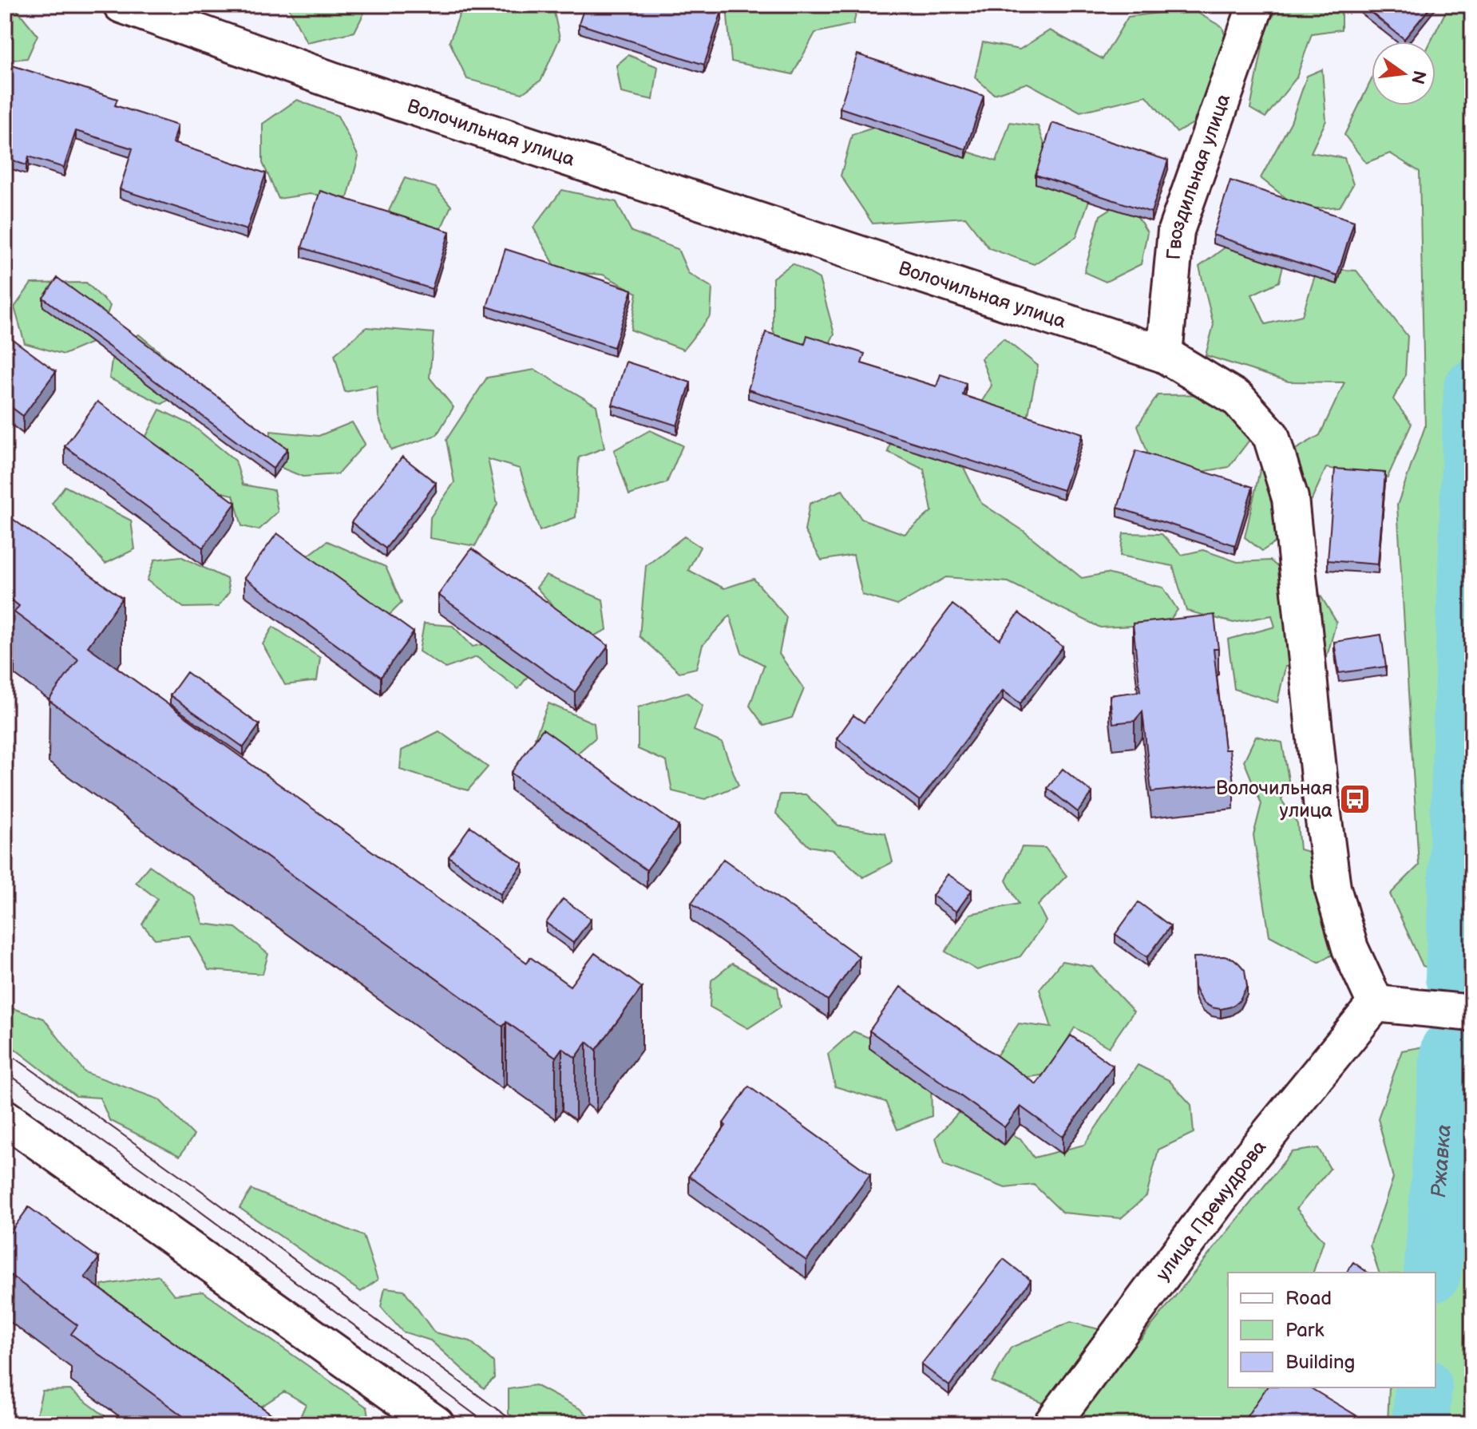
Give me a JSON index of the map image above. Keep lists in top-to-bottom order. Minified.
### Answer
{"streets":{"street":["Волочильная улица","Гвоздильная улица","улица Премудрова"]},"crossings":[["Волочильная улица","Гвоздильная улица"],["Волочильная улица","улица Премудрова"]],"water":["Ржавка"],"places":{"bus stop":["Волочильная улица"]},"legend":["Road","Park","Building"],"north":"right"}
